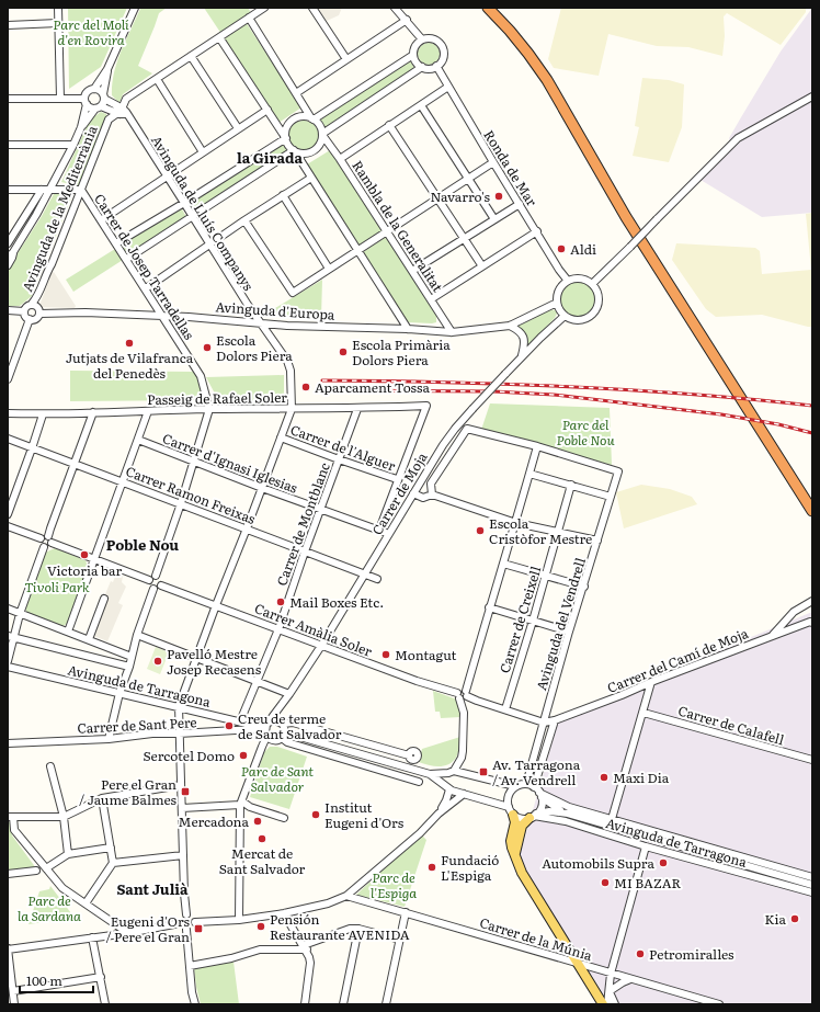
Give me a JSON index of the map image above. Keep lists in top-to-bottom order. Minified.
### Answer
{"streets":{"street":["Ronda de Mar","Avinguda de la Mediterrània","Avinguda de Lluís Companys","Rambla de la Generalitat","Carrer de Josep Tarradellas","Avinguda d'Europa","Passeig de Rafael Soler","Carrer de l'Alguer","Carrer d'Ignasi Iglesias","Carrer de Moja","Carrer Ramon Freixas","Carrer de Montblanc","Carrer de Creixell","Avinguda del Vendrell","Carrer Amàlia Soler","Carrer del Camí de Moja","Avinguda de Tarragona","Carrer de Sant Pere","Carrer de Calafell","Carrer de la Múnia"]},"crossings":[["Ronda de Mar","Avinguda d'Europa"],["Ronda de Mar","Carrer de Moja"],["Avinguda de la Mediterrània","Avinguda de Lluís Companys"],["Avinguda de la Mediterrània","Carrer de Josep Tarradellas"],["Avinguda de la Mediterrània","Avinguda d'Europa"],["Avinguda de Lluís Companys","Avinguda d'Europa"],["Avinguda de Lluís Companys","Passeig de Rafael Soler"],["Rambla de la Generalitat","Avinguda d'Europa"],["Carrer de Josep Tarradellas","Avinguda d'Europa"],["Carrer de Josep Tarradellas","Passeig de Rafael Soler"],["Avinguda d'Europa","Carrer de Moja"],["Passeig de Rafael Soler","Carrer de l'Alguer"],["Passeig de Rafael Soler","Carrer de Montblanc"],["Carrer de l'Alguer","Carrer de Montblanc"],["Carrer d'Ignasi Iglesias","Carrer de Moja"],["Carrer d'Ignasi Iglesias","Carrer de Montblanc"],["Carrer de Moja","Carrer Ramon Freixas"],["Carrer de Moja","Carrer Amàlia Soler"],["Carrer de Moja","Avinguda de Tarragona"],["Carrer de Moja","Carrer de Sant Pere"],["Carrer Ramon Freixas","Carrer de Montblanc"],["Carrer de Montblanc","Carrer Amàlia Soler"],["Carrer de Montblanc","Avinguda de Tarragona"],["Avinguda del Vendrell","Avinguda de Tarragona"],["Avinguda de Tarragona","Carrer de Sant Pere"]],"districts":["la Girada","Poble Nou","Sant Julià"],"parks":["Parc del Molí d'en Rovira","Parc del Poble Nou","Tivoli Park","Parc de Sant Salvador","Parc de l'Espiga","Parc de la Sardana"],"places":{"other":["Navarro's","Aldi","Jutjats de Vilafranca del Penedès","Escola Dolors Piera","Escola Primària Dolors Piera","Aparcament Tossa","Escola Cristòfor Mestre","Victoria bar","Mail Boxes Etc.","Montagut","Pavelló Mestre Josep Recasens","Creu de terme de Sant Salvador","Sercotel Domo","Maxi Dia","Institut Eugeni d'Ors","Mercadona","Mercat de Sant Salvador","Automobils Supra","Fundació L'Espiga","MI BAZAR","Kia","Pensión Restaurante AVENIDA","Petromiralles"],"transit":["Av. Tarragona / Av. Vendrell","Pere el Gran / Jaume Balmes","Eugeni d'Ors / Pere el Gran"]},"scale_bar":"100 m"}
